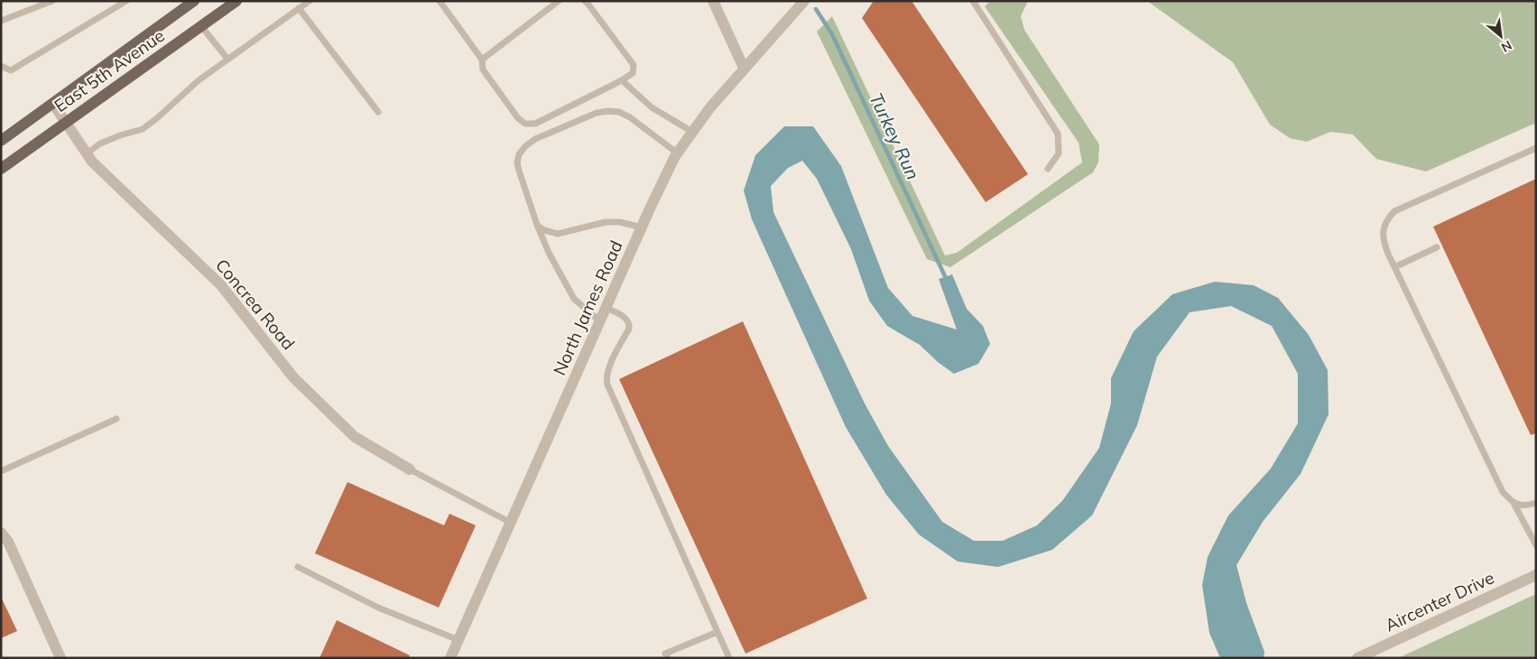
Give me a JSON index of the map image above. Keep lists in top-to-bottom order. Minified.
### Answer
{"streets":{"main road":["East 5th Avenue"],"street":["Concrea Road","North James Road","Aircenter Drive"]},"crossings":[["East 5th Avenue","Concrea Road"]],"water":["Turkey Run"],"north":"bottom right"}
